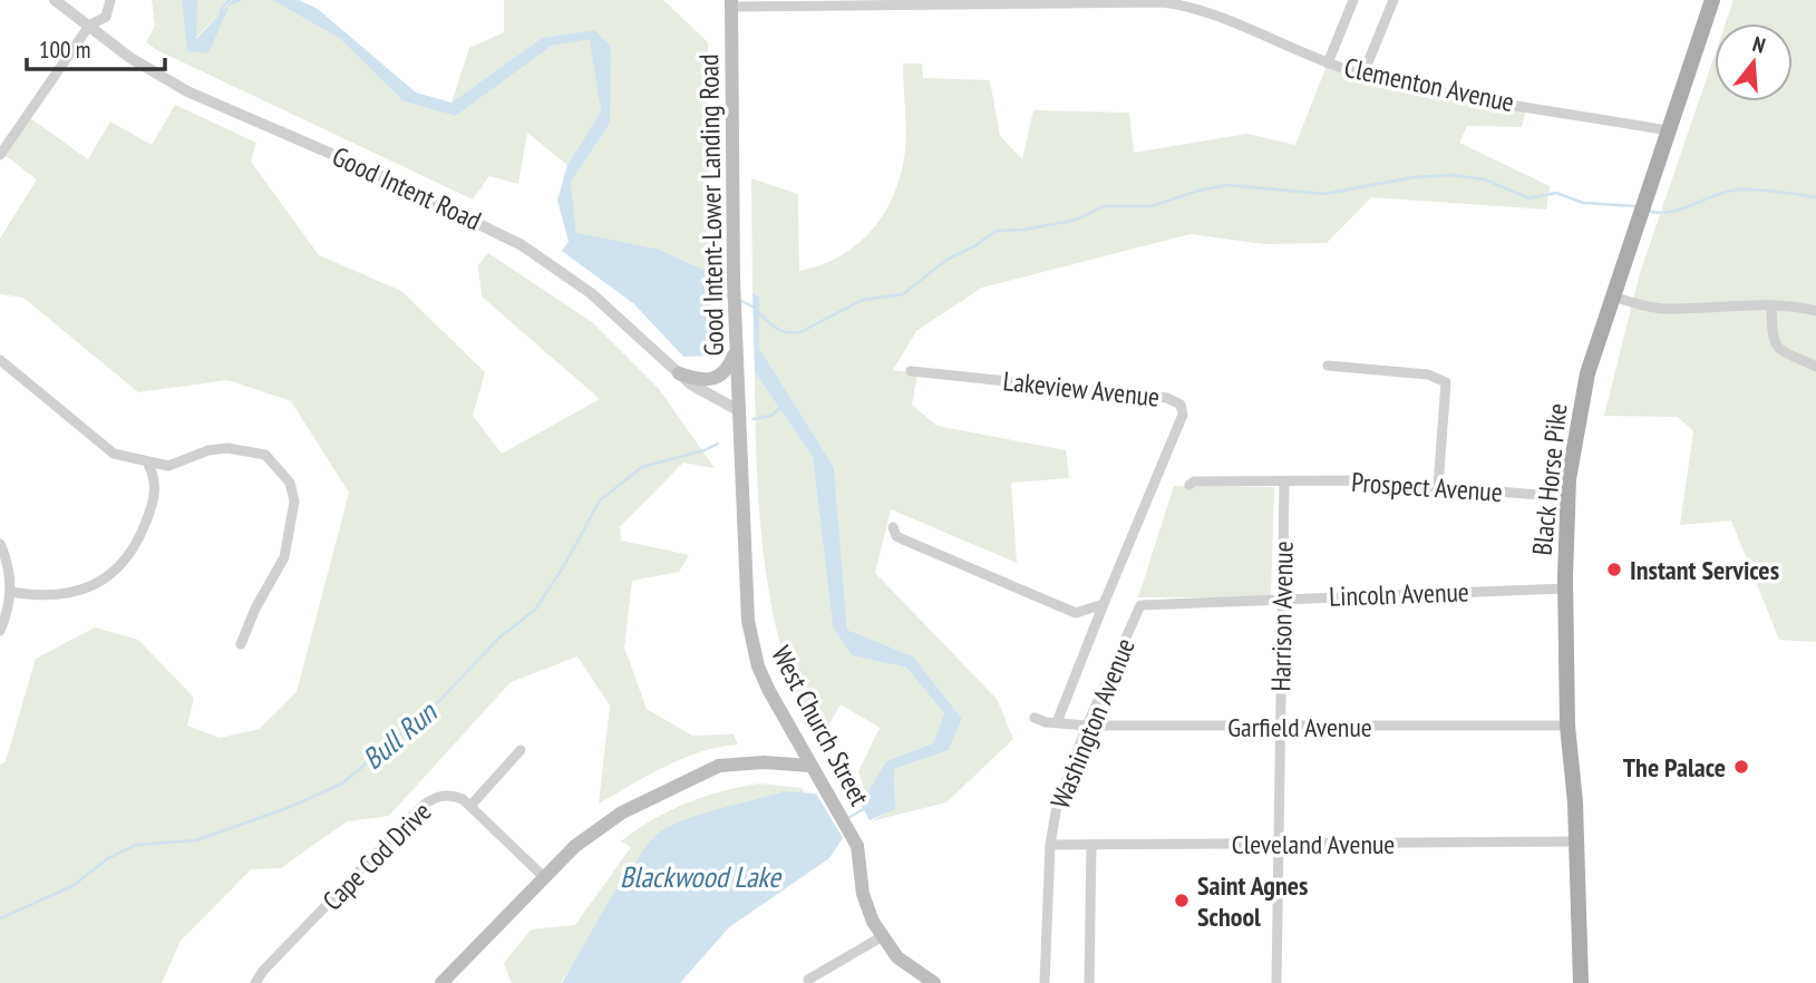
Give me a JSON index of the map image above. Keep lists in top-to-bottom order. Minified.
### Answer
{"streets":{"main road":["Good Intent-Lower Landing Road","Black Horse Pike","West Church Street"],"street":["Clementon Avenue","Good Intent Road","Lakeview Avenue","Prospect Avenue","Lincoln Avenue","Harrison Avenue","Washington Avenue","Garfield Avenue","Cleveland Avenue","Cape Cod Drive"]},"crossings":[["Clementon Avenue","Good Intent-Lower Landing Road"],["Clementon Avenue","Black Horse Pike"],["Good Intent Road","Good Intent-Lower Landing Road"],["Good Intent Road","West Church Street"],["Good Intent-Lower Landing Road","West Church Street"],["Lakeview Avenue","Washington Avenue"],["Black Horse Pike","Prospect Avenue"],["Black Horse Pike","Lincoln Avenue"],["Black Horse Pike","Garfield Avenue"],["Black Horse Pike","Cleveland Avenue"],["Prospect Avenue","Harrison Avenue"],["Lincoln Avenue","Harrison Avenue"],["Lincoln Avenue","Washington Avenue"],["Harrison Avenue","Garfield Avenue"],["Harrison Avenue","Cleveland Avenue"],["Washington Avenue","Garfield Avenue"],["Washington Avenue","Cleveland Avenue"]],"water":["Bull Run","Blackwood Lake"],"places":["Instant Services","The Palace","Saint Agnes School"],"scale_bar":"100 m","north":"top"}
